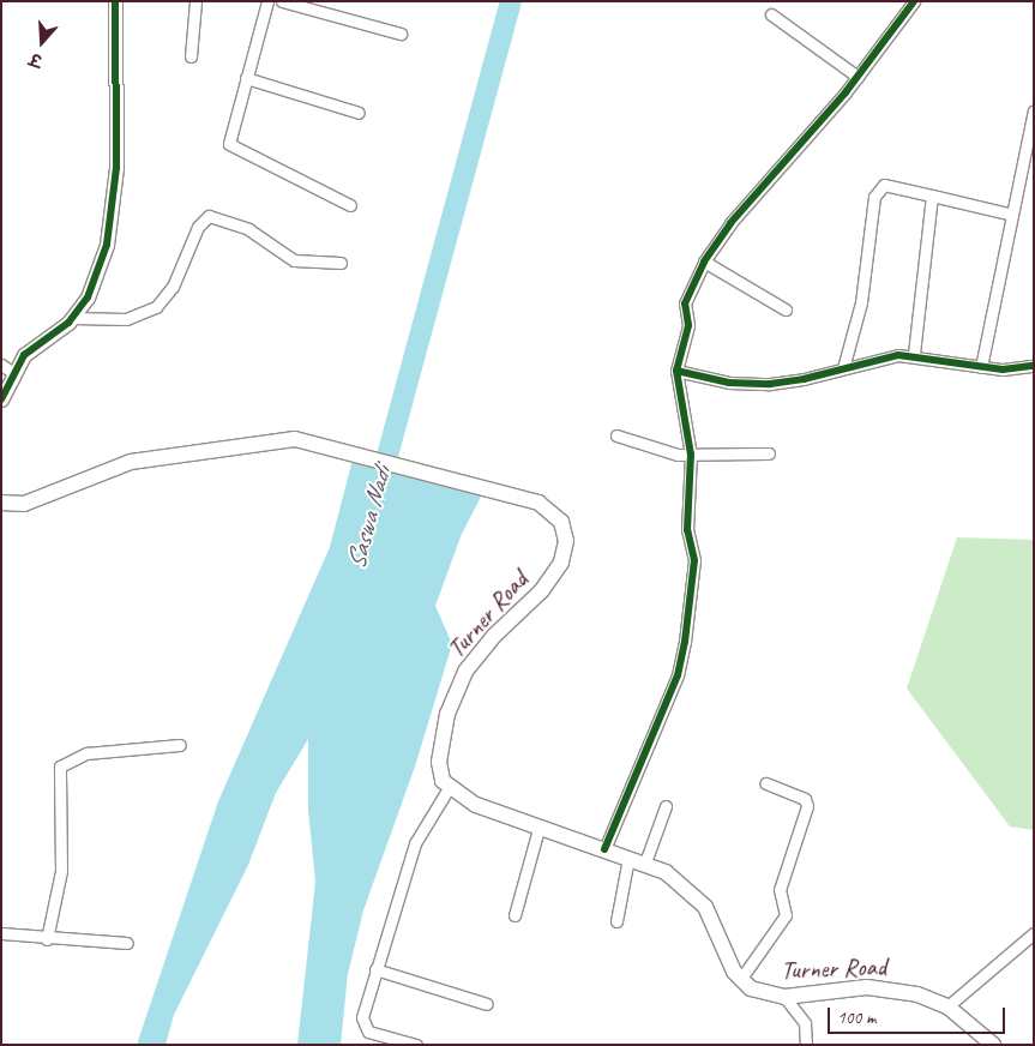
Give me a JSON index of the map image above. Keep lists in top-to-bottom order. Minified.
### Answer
{"streets":{"main road":["Turner Road"]},"water":["Saswa Nadi"],"scale_bar":"100 m","north":"bottom"}
